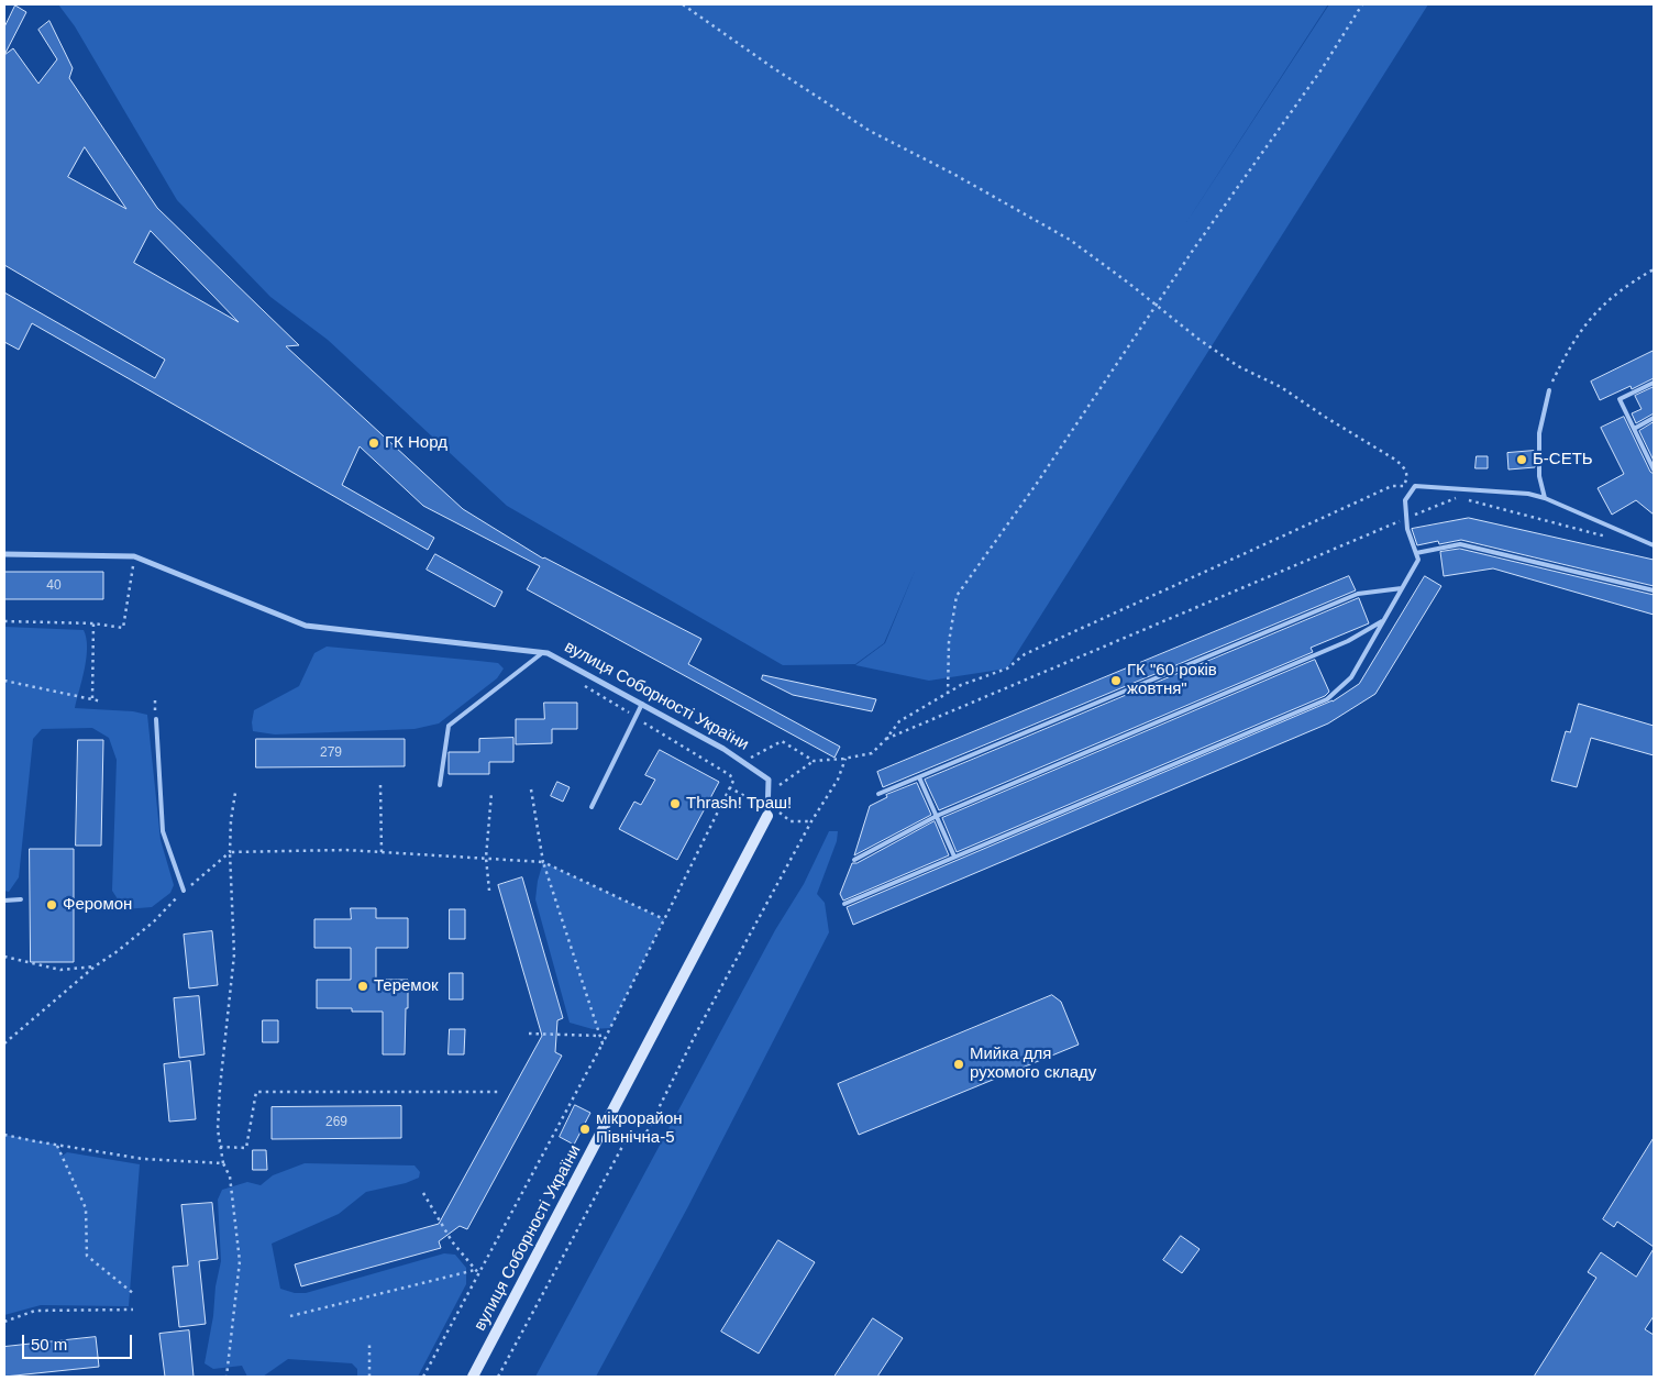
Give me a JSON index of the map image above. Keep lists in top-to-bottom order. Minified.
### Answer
{"streets":{"street":["вулиця Соборності України"]},"places":["ГК Норд","Б-СЕТЬ","ГК \"60 років жовтня\"","Thrash! Траш!","Феромон","Теремок","Мийка для рухомого складу","мікрорайон Північна-5"],"house_numbers":["40","279","269"],"scale_bar":"50 m"}
